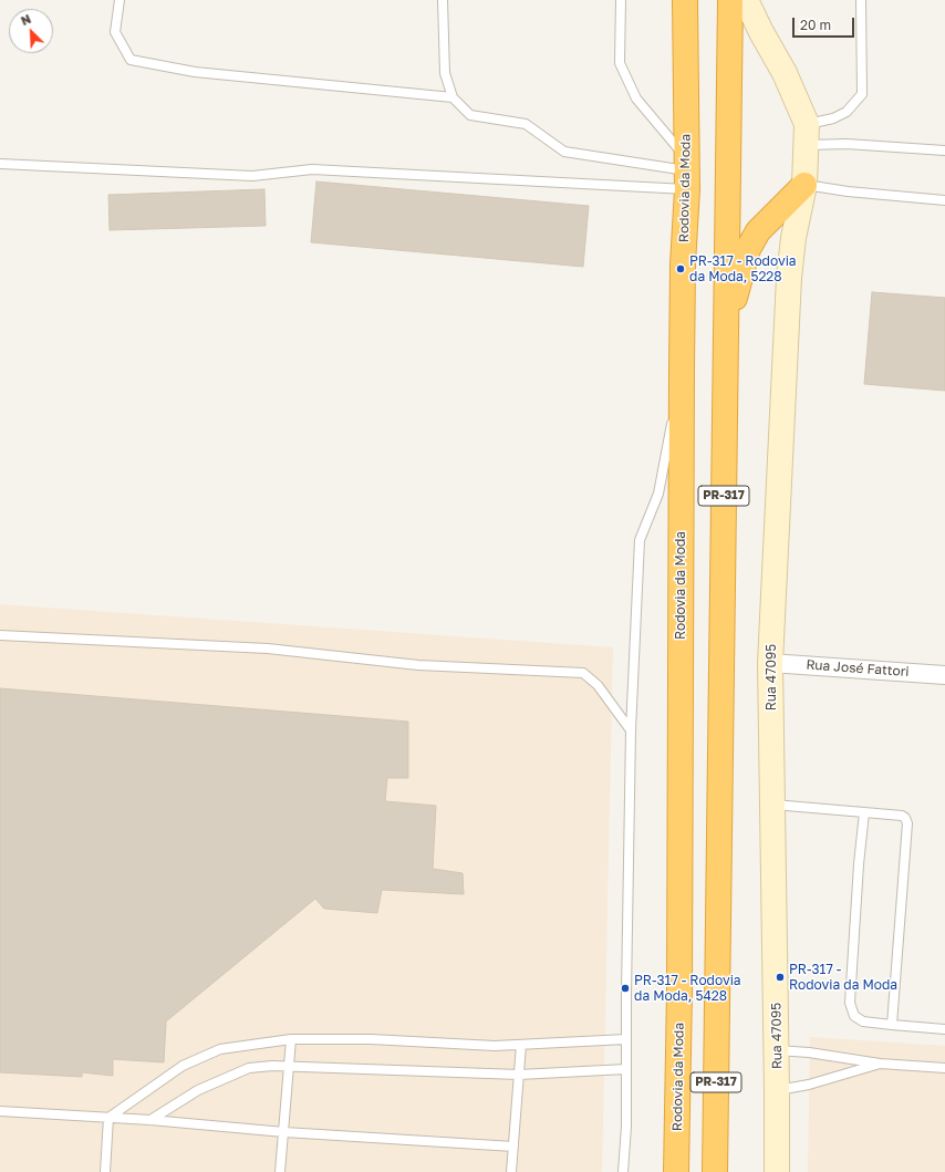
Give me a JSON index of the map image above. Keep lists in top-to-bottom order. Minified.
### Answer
{"streets":{"highway":["Rodovia da Moda","PR-317"],"street":["Rua José Fattori","Rua 47095"]},"crossings":[["Rua José Fattori","Rua 47095"]],"places":["PR-317 - Rodovia da Moda, 5228","PR-317 - Rodovia da Moda","PR-317 - Rodovia da Moda, 5428"],"scale_bar":"20 m","north":"top left"}
